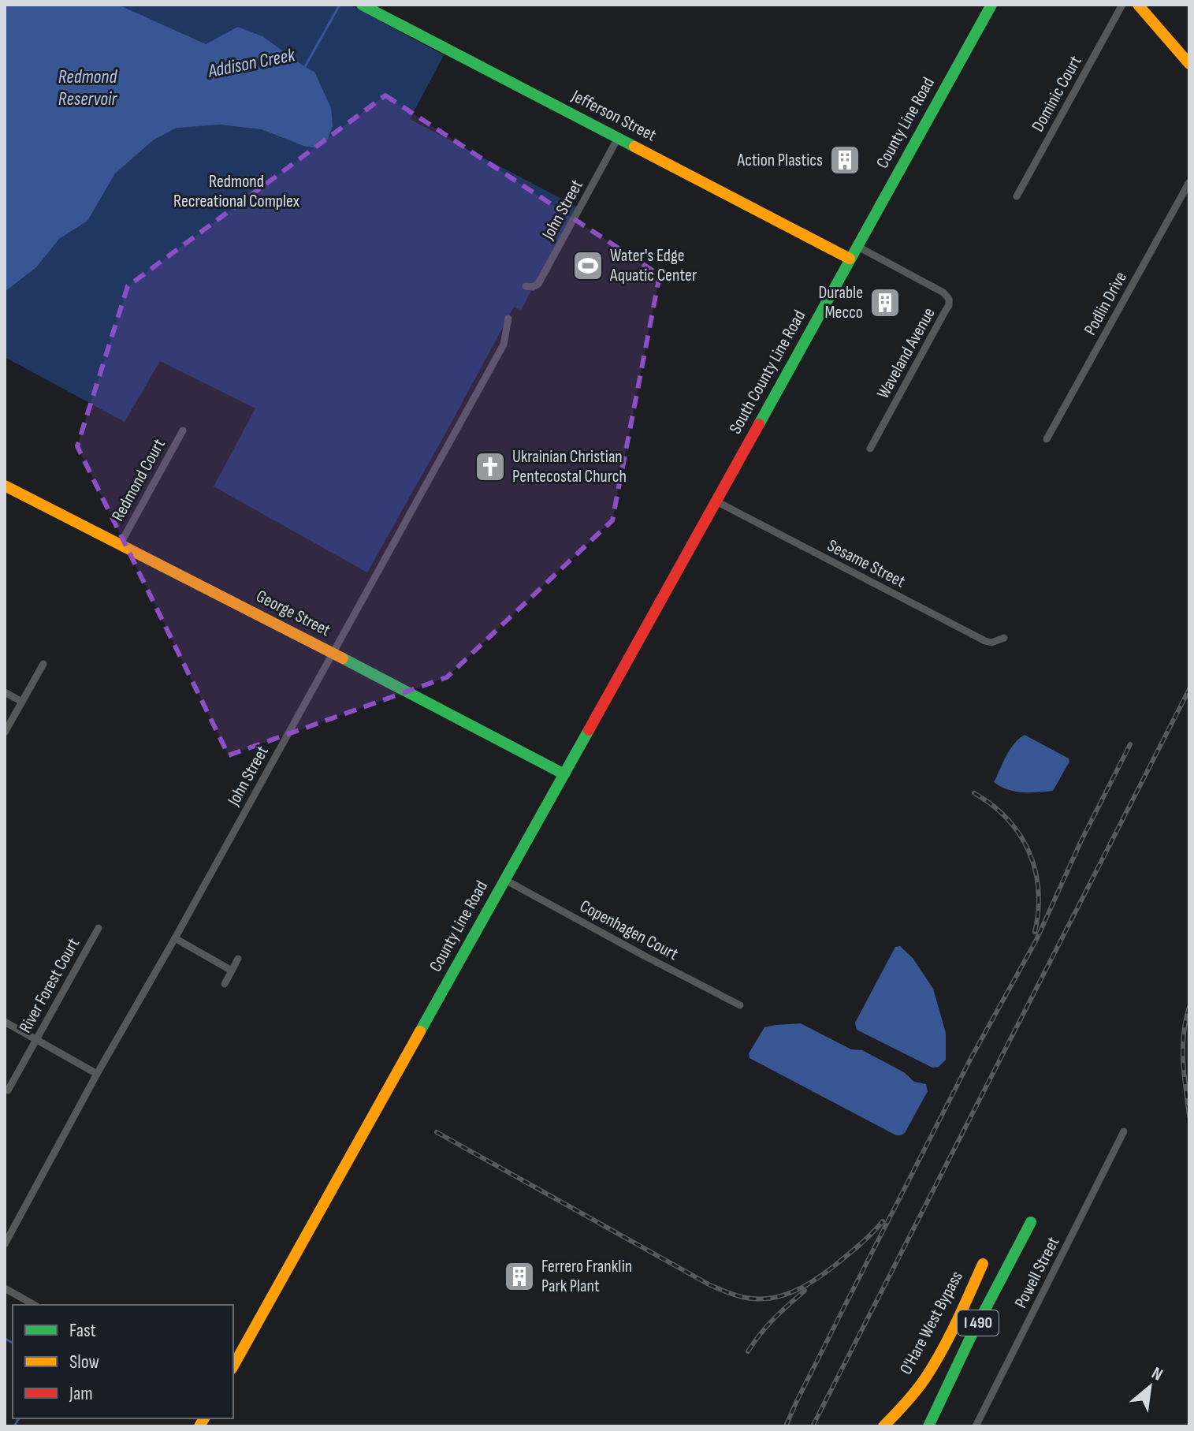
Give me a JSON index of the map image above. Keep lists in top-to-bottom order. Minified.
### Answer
{"streets":{"main road":["Jefferson Street","County Line Road","South County Line Road","George Street","O'Hare West Bypass","I 490"],"street":["Dominic Court","John Street","Podlin Drive","Waveland Avenue","Redmond Court","Sesame Street","Copenhagen Court","River Forest Court","Powell Street"]},"crossings":[["Jefferson Street","County Line Road"],["Jefferson Street","John Street"],["Jefferson Street","South County Line Road"],["County Line Road","Waveland Avenue"],["County Line Road","South County Line Road"],["County Line Road","Sesame Street"],["County Line Road","George Street"],["County Line Road","Copenhagen Court"],["John Street","George Street"],["South County Line Road","Sesame Street"],["Redmond Court","George Street"]],"water":["Addison Creek","Redmond Reservoir"],"parks":["Redmond Recreational Complex"],"places":{"building":["Action Plastics","Durable Mecco","Ferrero Franklin Park Plant"],"sports":["Water's Edge Aquatic Center"],"church":["Ukrainian Christian Pentecostal Church"]},"legend":["Fast","Slow","Jam"],"north":"top right"}
